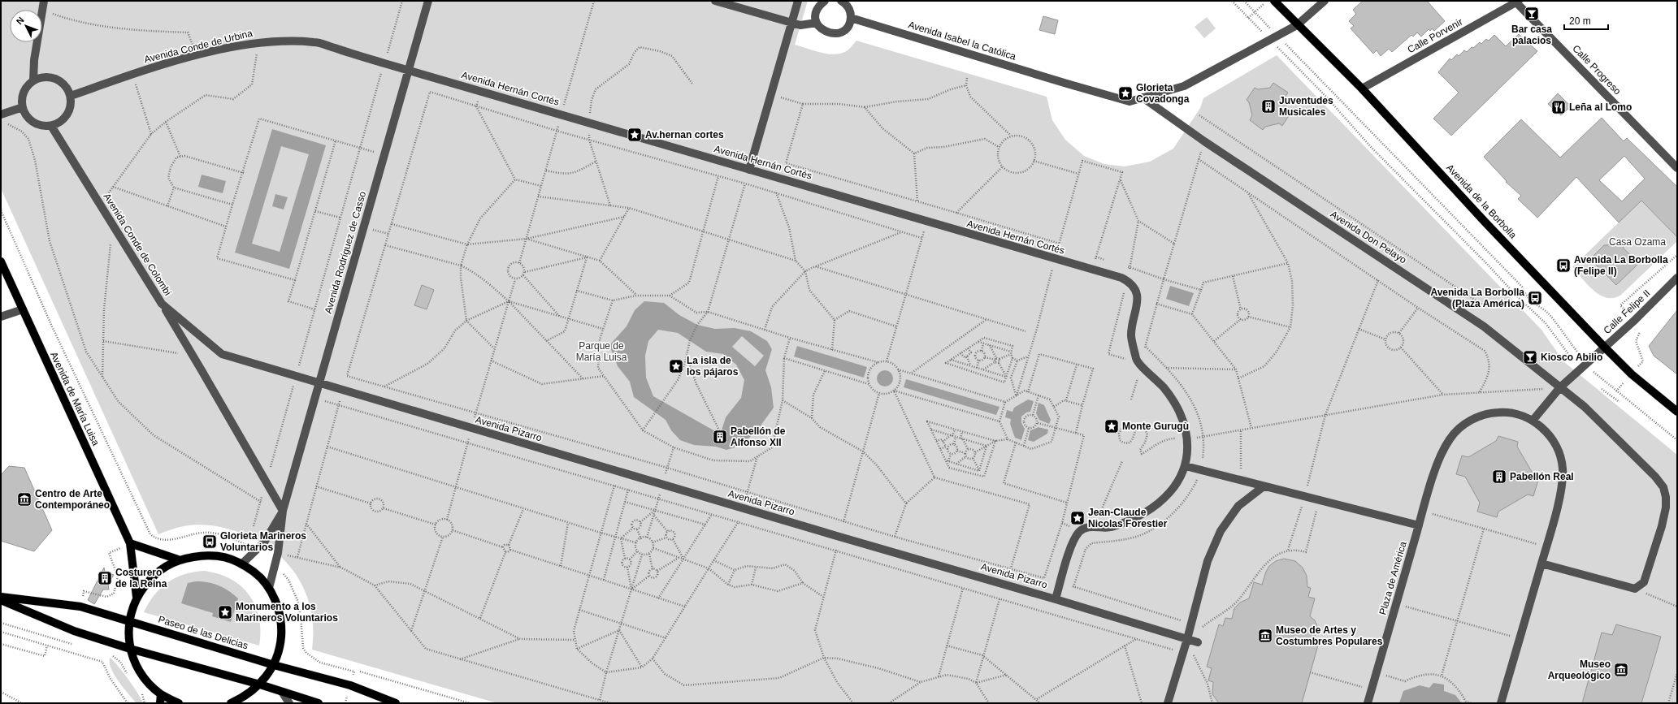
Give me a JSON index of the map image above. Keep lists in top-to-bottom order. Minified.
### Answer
{"streets":{"main road":["Avenida de la Borbolla","Avenida de María Luisa","Paseo de las Delicias"],"street":["Calle Porvenir","Avenida Isabel la Católica","Avenida Conde de Urbina","Calle Progreso","Avenida Hernán Cortés","Avenida Don Pelayo","Avenida Conde de Colombi","Avenida Rodríguez de Casso","Calle Felipe II","Avenida Pizarro","Plaza de América"]},"crossings":[["Calle Porvenir","Calle Progreso"],["Calle Porvenir","Avenida de la Borbolla"],["Avenida Isabel la Católica","Avenida Don Pelayo"],["Avenida Conde de Urbina","Avenida Hernán Cortés"],["Avenida Conde de Urbina","Avenida Conde de Colombi"],["Avenida Conde de Urbina","Avenida Rodríguez de Casso"],["Avenida Hernán Cortés","Avenida Rodríguez de Casso"],["Avenida de la Borbolla","Calle Felipe II"],["Avenida Don Pelayo","Calle Felipe II"],["Avenida Conde de Colombi","Avenida Rodríguez de Casso"],["Avenida Conde de Colombi","Avenida Pizarro"],["Avenida Rodríguez de Casso","Avenida Pizarro"]],"parks":["Casa Ozama","Parque de María Luisa"],"places":{"bar":["Bar casa palacios","Kiosco Abilio"],"place":["Glorieta Covadonga","Av.hernan cortes","La isla de los pájaros","Monte Gurugù","Jean-Claude Nicolas Forestier","Monumento a los Marineros Voluntarios"],"building":["Juventudes Musicales","Pabellón de Alfonso XII","Pabellón Real","Costurero de la Reina"],"restaurant":["Leña al Lomo"],"bus stop":["Avenida La Borbolla (Felipe II)","Avenida La Borbolla (Plaza América)","Glorieta Marineros Voluntarios"],"museum":["Centro de Arte Contemporáneo","Museo de Artes y Costumbres Populares","Museo Arqueológico"]},"scale_bar":"20 m","north":"top left"}
